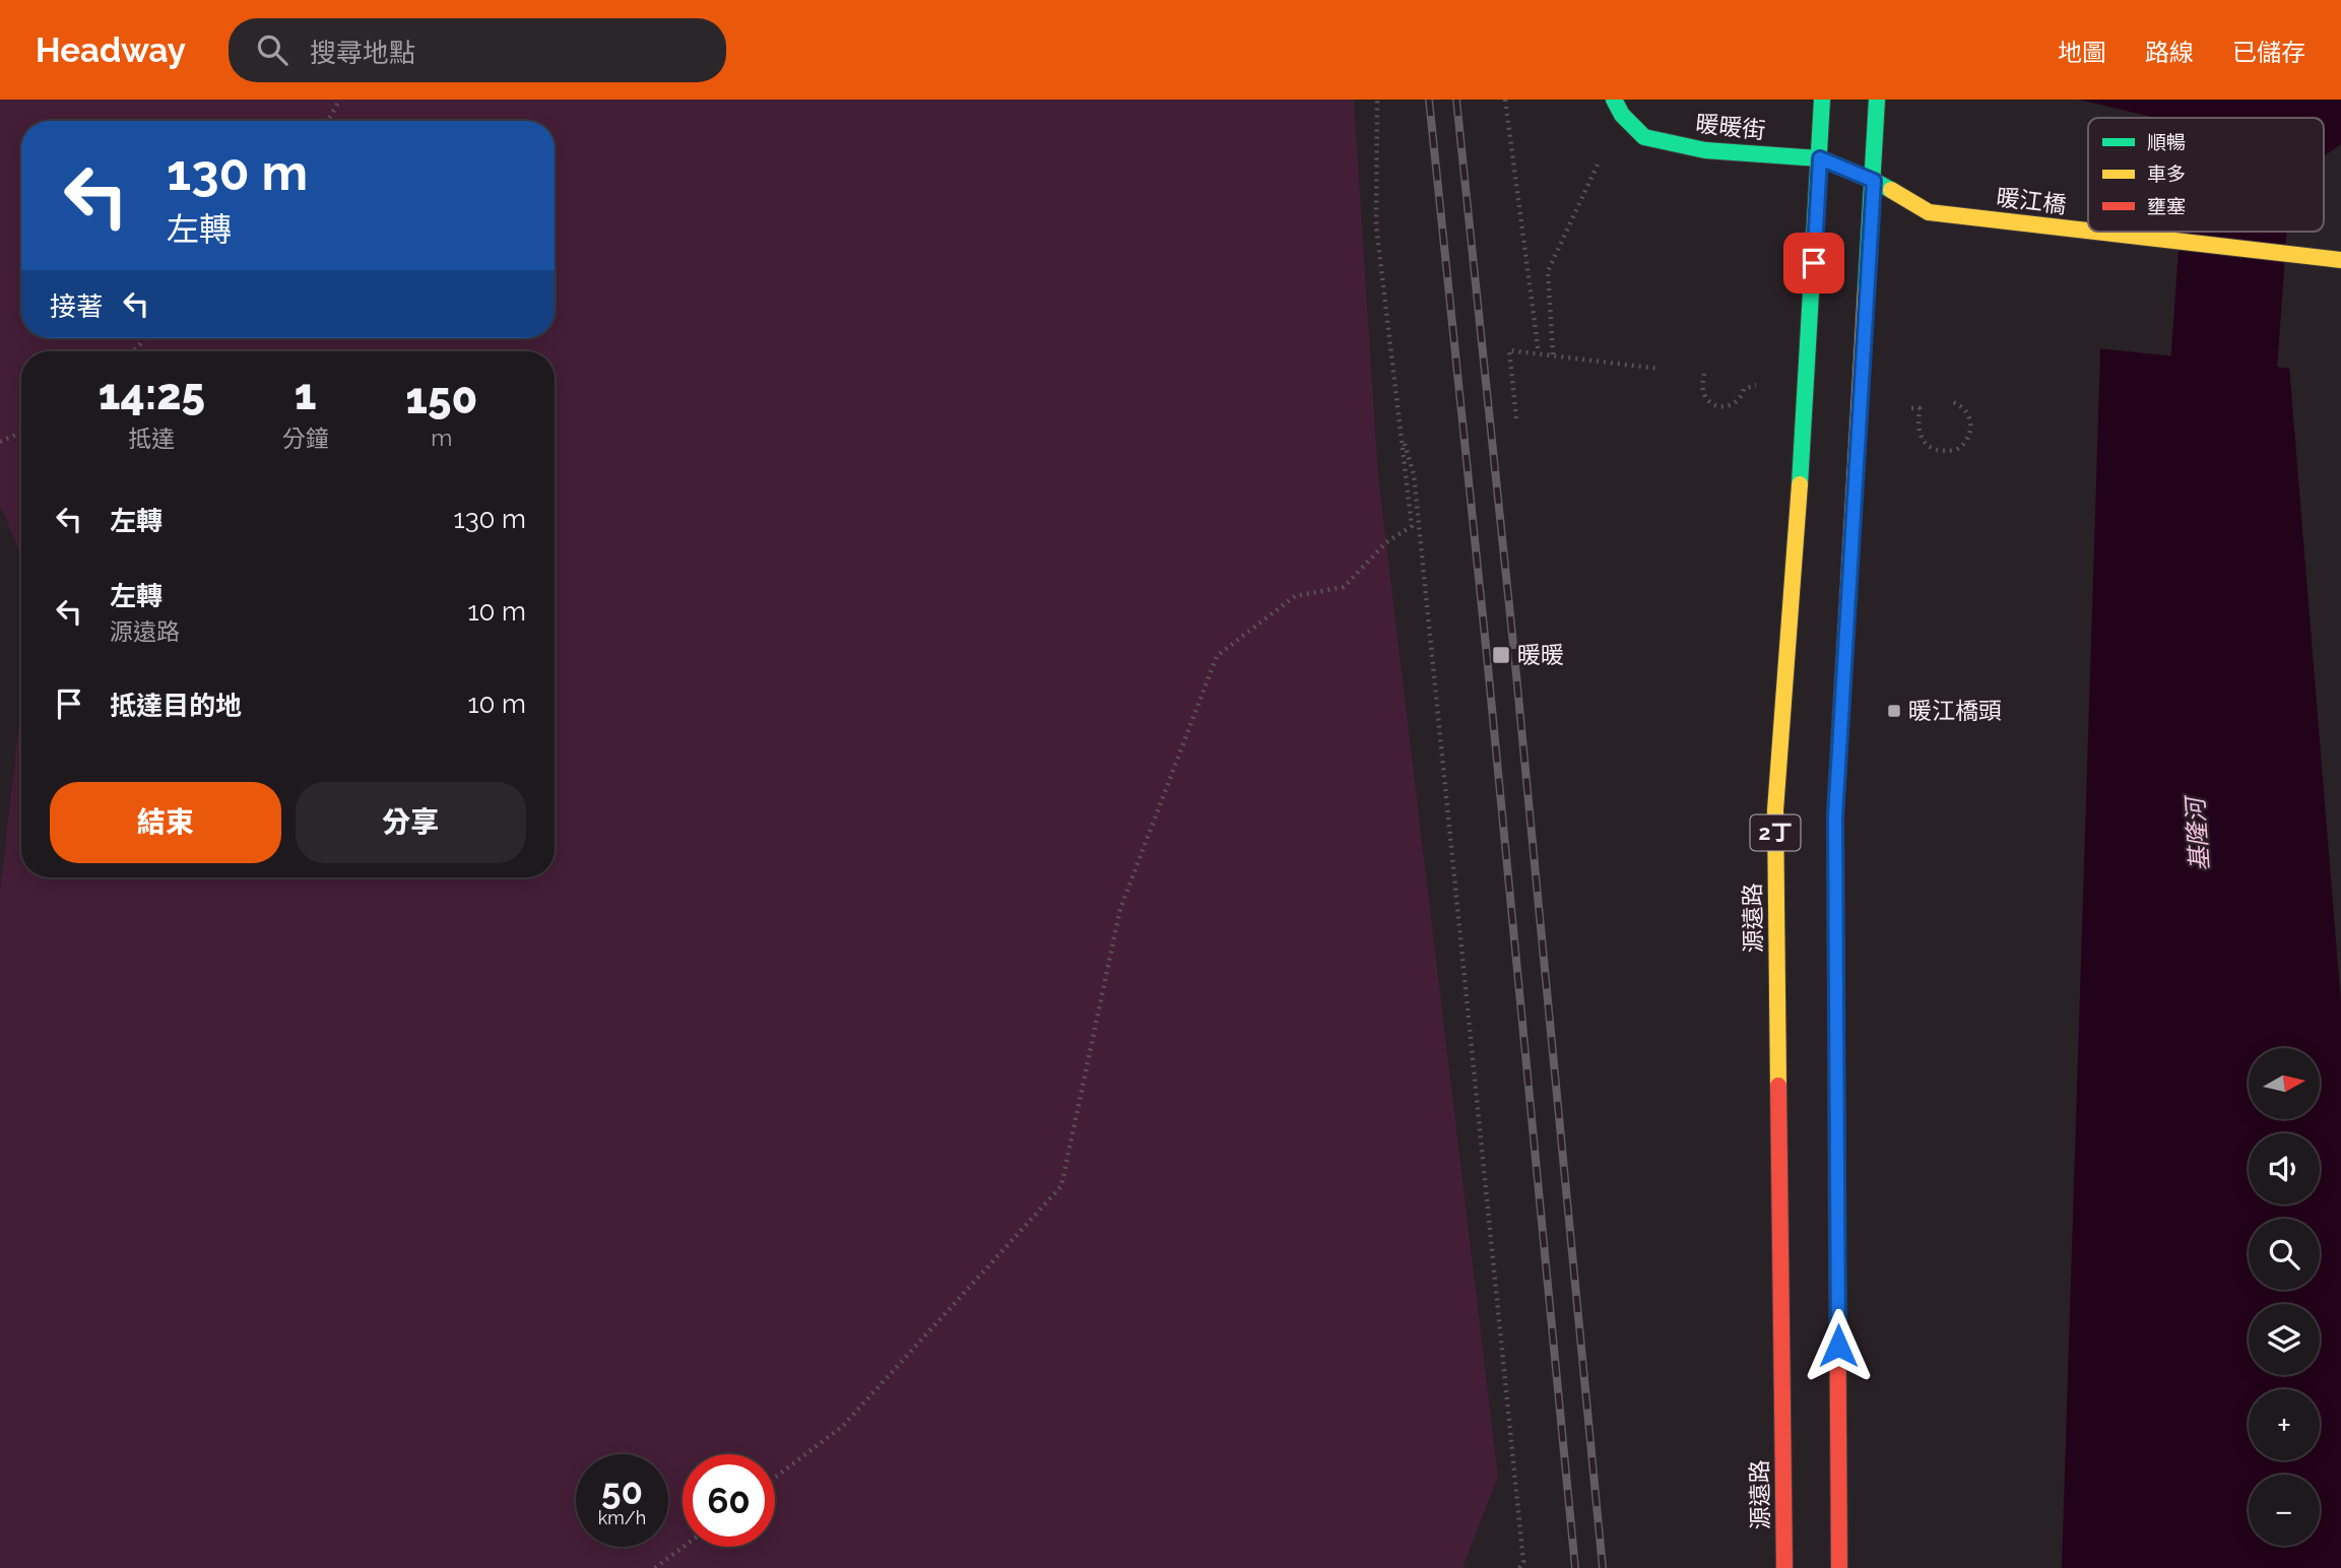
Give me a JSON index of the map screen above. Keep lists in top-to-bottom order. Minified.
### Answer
{"streets":{"main road":["暖暖街","暖江橋","2丁","源遠路"]},"crossings":[["暖暖街","暖江橋"],["暖暖街","2丁"],["暖暖街","源遠路"]],"water":["基隆河"],"places":{"transit":["暖暖","暖江橋頭"]},"legend":["順暢","車多","壅塞"],"north":"right","page":{"header":"Headway","search":"搜尋地點","nav":["地圖","路線","已儲存"],"turn":["130 m","左轉"],"then":"接著","eta":["14:25","抵達","1","分鐘","150","m"],"list":[{"name":"左轉","value":"130 m"},{"name":"左轉","note":"源遠路","value":"10 m"},{"name":"抵達目的地","value":"10 m"}],"buttons":["結束","分享"],"map_buttons":["+","−"],"speed":"50 km/h","limit":"60"}}
